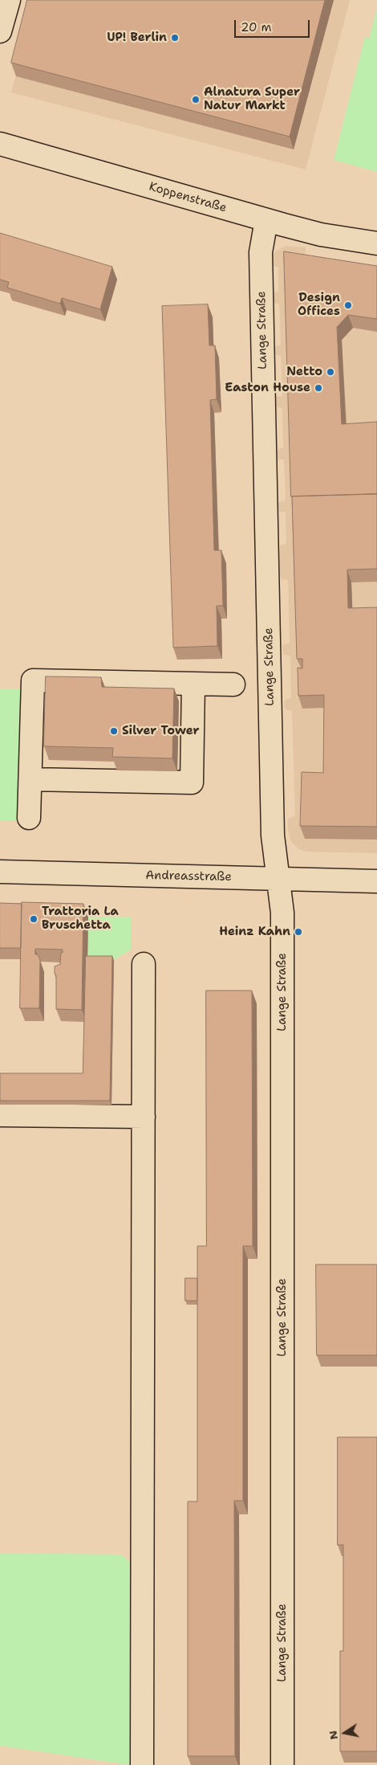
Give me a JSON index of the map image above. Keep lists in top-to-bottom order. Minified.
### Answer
{"streets":{"street":["Koppenstraße","Lange Straße","Andreasstraße"]},"crossings":[["Koppenstraße","Lange Straße"],["Lange Straße","Andreasstraße"]],"places":["UP! Berlin","Alnatura Super Natur Markt","Design Offices","Netto","Easton House","Silver Tower","Trattoria La Bruschetta","Heinz Kahn"],"scale_bar":"20 m","north":"left"}
